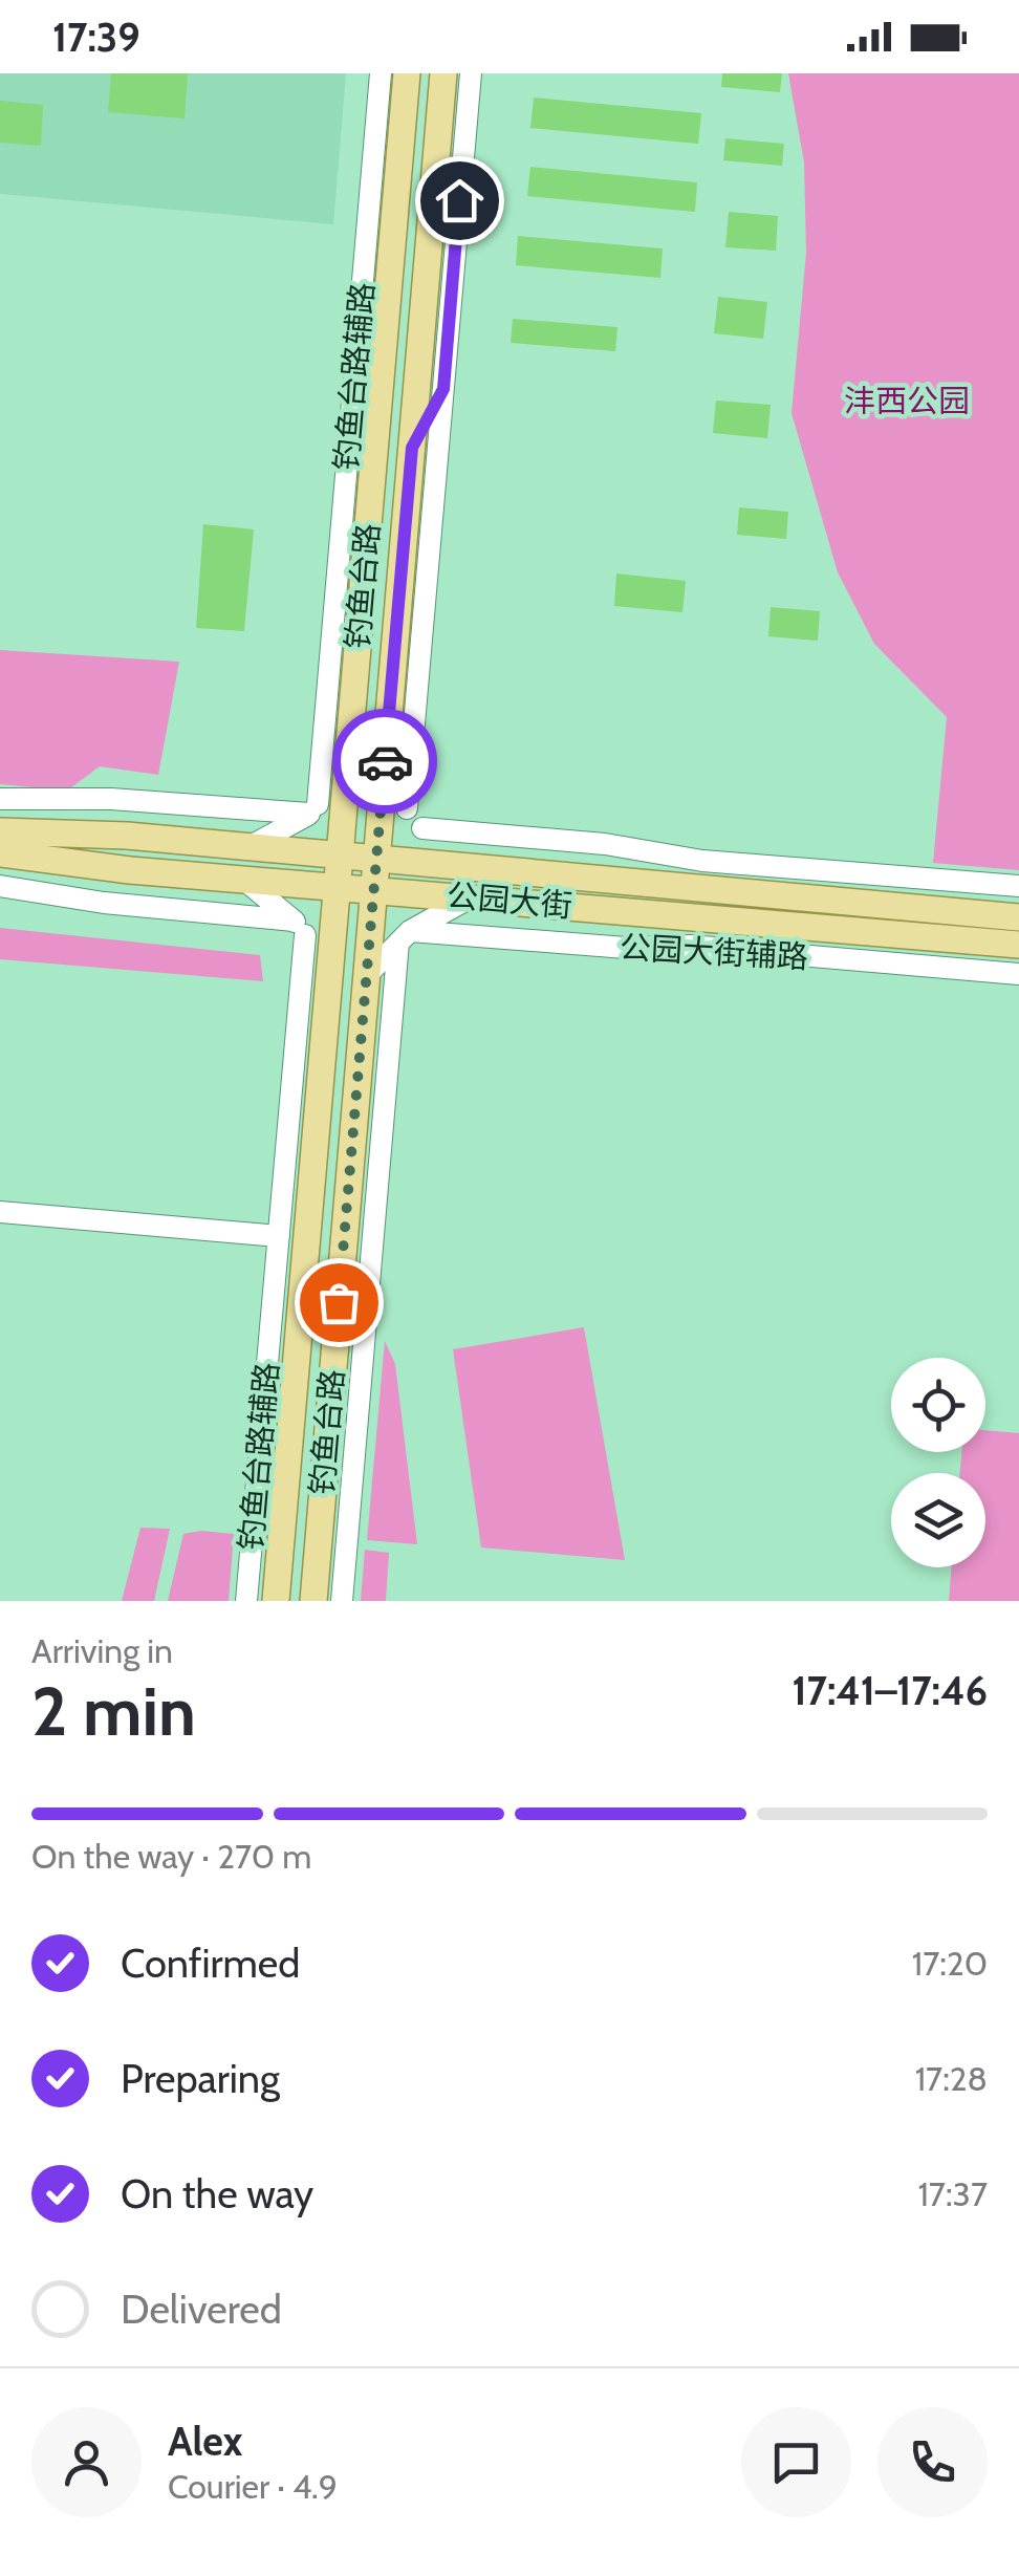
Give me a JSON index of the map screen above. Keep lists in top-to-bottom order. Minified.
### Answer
{"streets":{"main road":["钓鱼台路","公园大街"],"street":["钓鱼台路辅路","公园大街辅路"]},"crossings":[["钓鱼台路","公园大街"]],"parks":["沣西公园"],"page":{"status":"17:39","heading":["2 min","Arriving in","17:41–17:46"],"panel":["Alex","Courier · 4.9"],"bar":"On the way · 270 m","list":[["Confirmed","17:20"],["Preparing","17:28"],["On the way","17:37"],"Delivered"]}}
